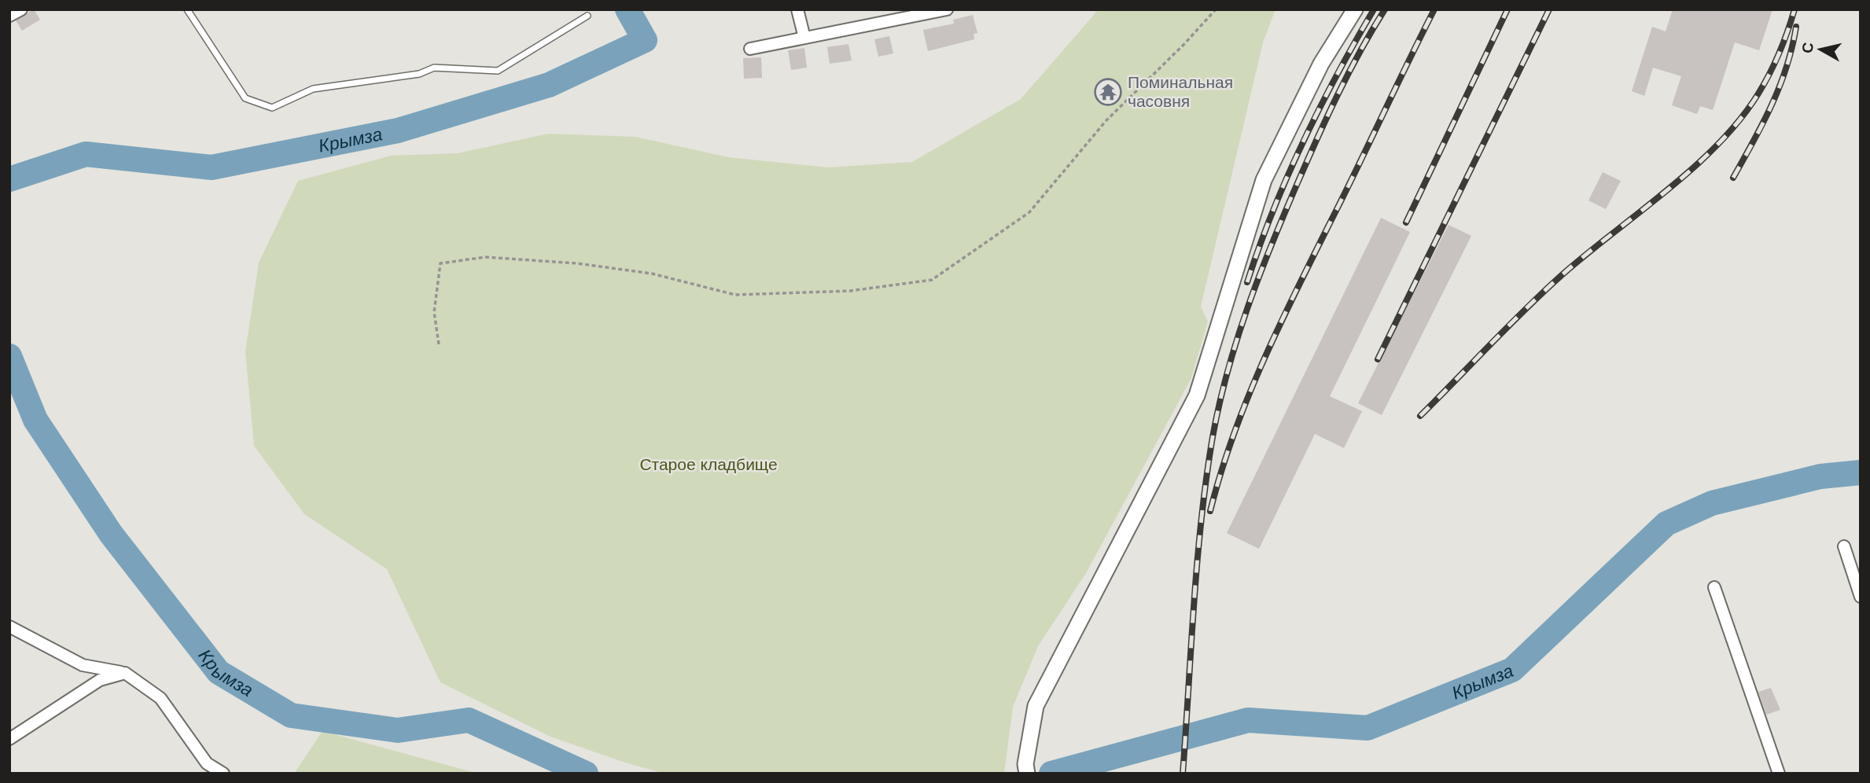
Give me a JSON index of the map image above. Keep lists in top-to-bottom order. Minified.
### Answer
{"water":["Крымза"],"parks":["Старое кладбище"],"places":{"temple":["Поминальная часовня"]},"north":"left"}
